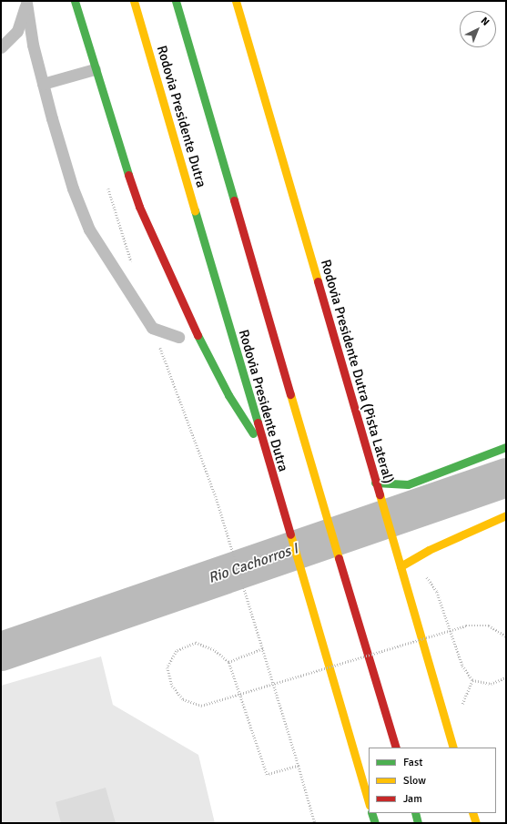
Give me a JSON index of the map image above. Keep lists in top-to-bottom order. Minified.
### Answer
{"streets":{"main road":["Rodovia Presidente Dutra","Rodovia Presidente Dutra (Pista Lateral)"]},"water":["Rio Cachorros I"],"legend":["Fast","Slow","Jam"],"north":"top right"}
